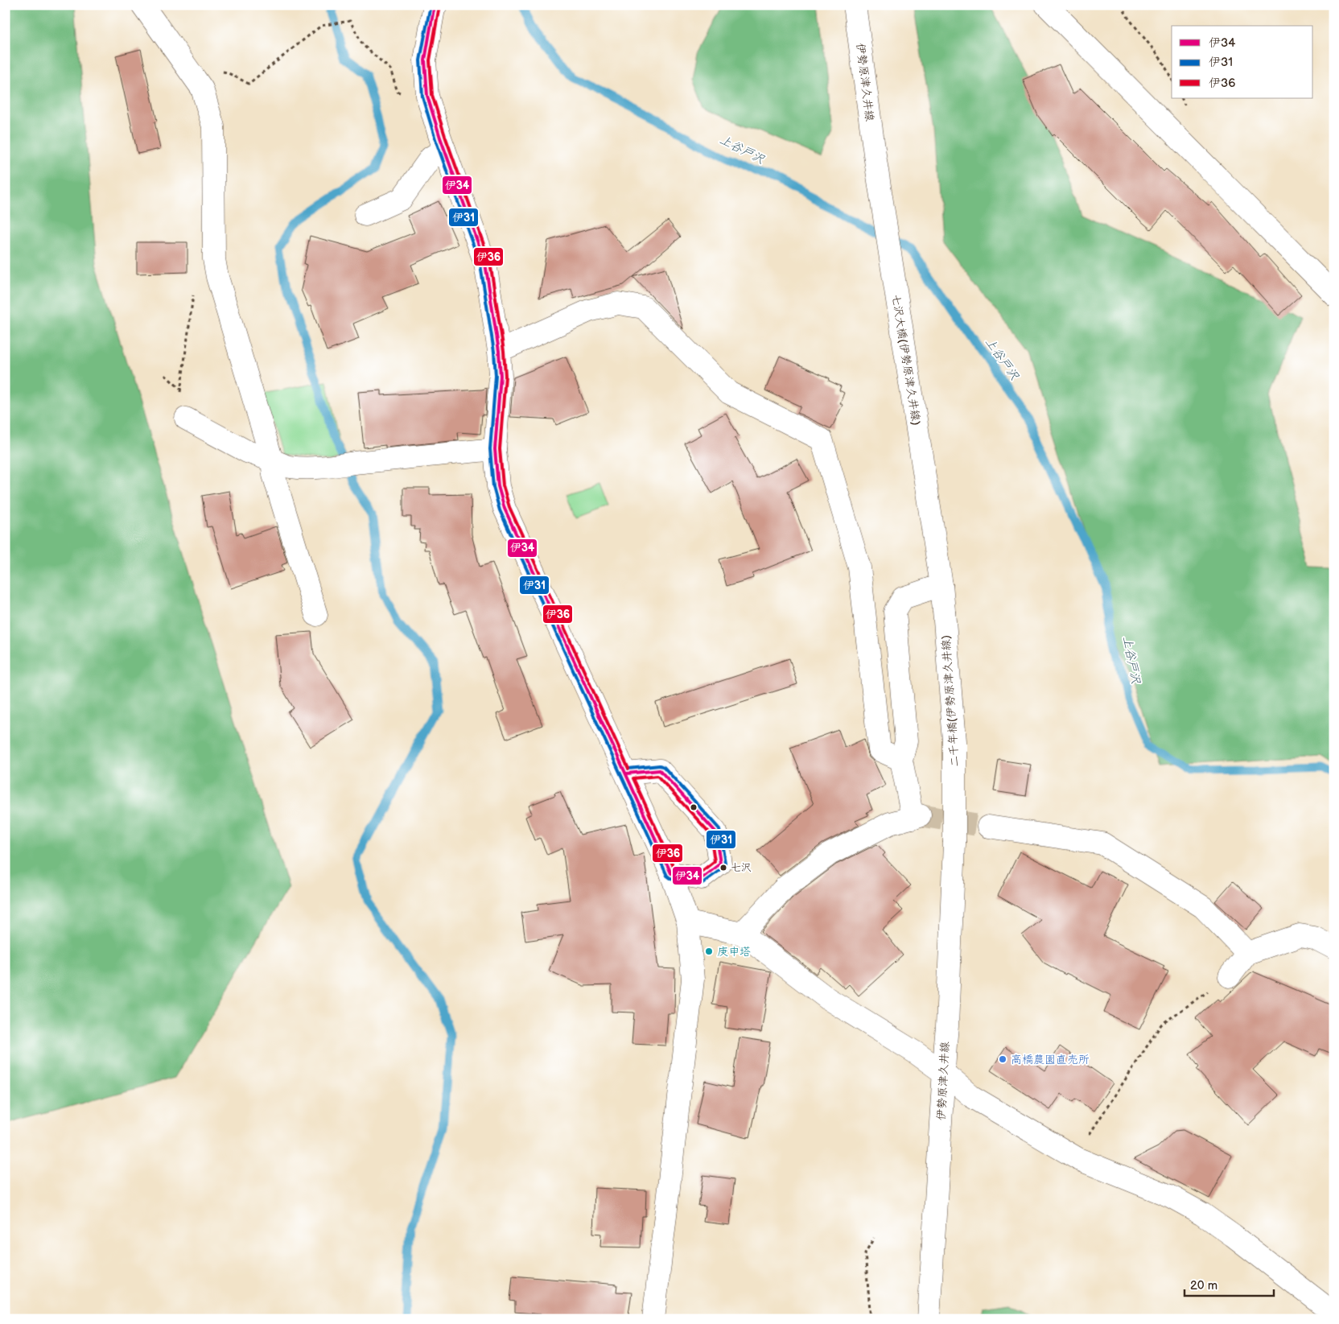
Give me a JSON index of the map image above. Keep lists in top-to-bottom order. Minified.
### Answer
{"streets":{"street":["伊勢原津久井線","七沢大橋(伊勢原津久井線)","二千年橋(伊勢原津久井線)"]},"crossings":[["伊勢原津久井線","七沢大橋(伊勢原津久井線)"],["伊勢原津久井線","二千年橋(伊勢原津久井線)"],["七沢大橋(伊勢原津久井線)","二千年橋(伊勢原津久井線)"]],"water":["上谷戸沢"],"places":["七沢","庚申塔","高橋農園直売所"],"lines":["transit line 伊34","transit line 伊31","transit line 伊36"],"legend":["伊34","伊31","伊36"],"scale_bar":"20 m"}
